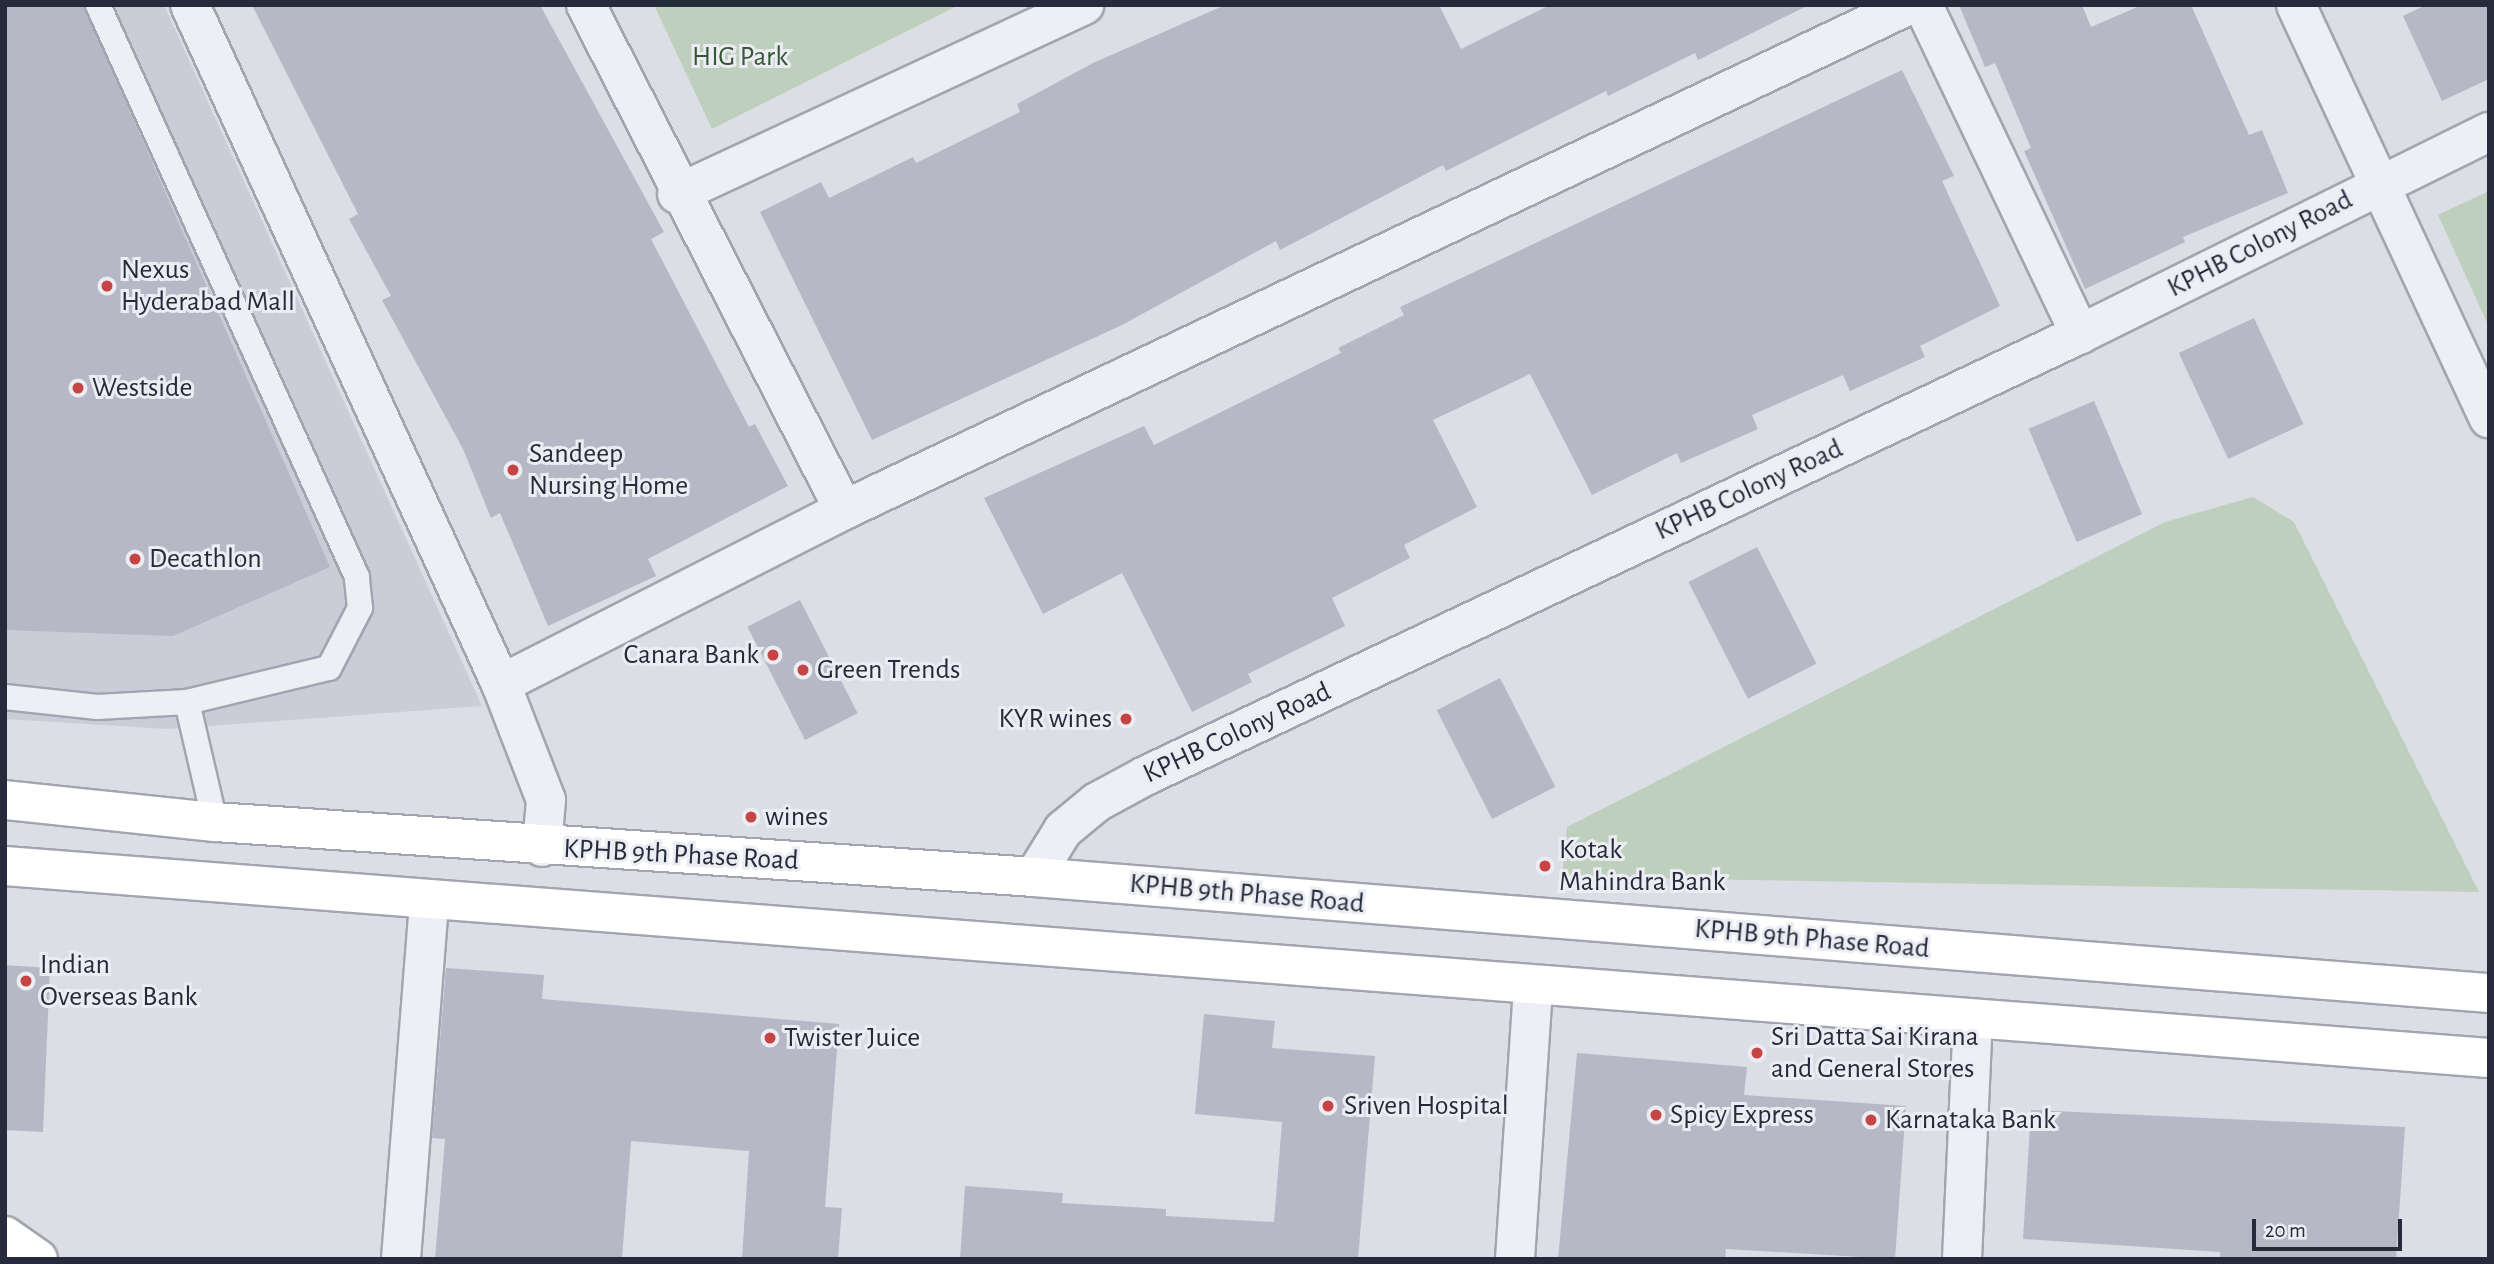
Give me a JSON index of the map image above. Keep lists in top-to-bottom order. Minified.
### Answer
{"streets":{"street":["KPHB Colony Road","KPHB 9th Phase Road"]},"crossings":[["KPHB Colony Road","KPHB 9th Phase Road"]],"parks":["HIG Park"],"places":["Nexus Hyderabad Mall","Westside","Sandeep Nursing Home","Decathlon","Canara Bank","Green Trends","KYR wines","wines","Kotak Mahindra Bank","Indian Overseas Bank","Twister Juice","Sri Datta Sai Kirana and General Stores","Sriven Hospital","Spicy Express","Karnataka Bank"],"scale_bar":"20 m"}
